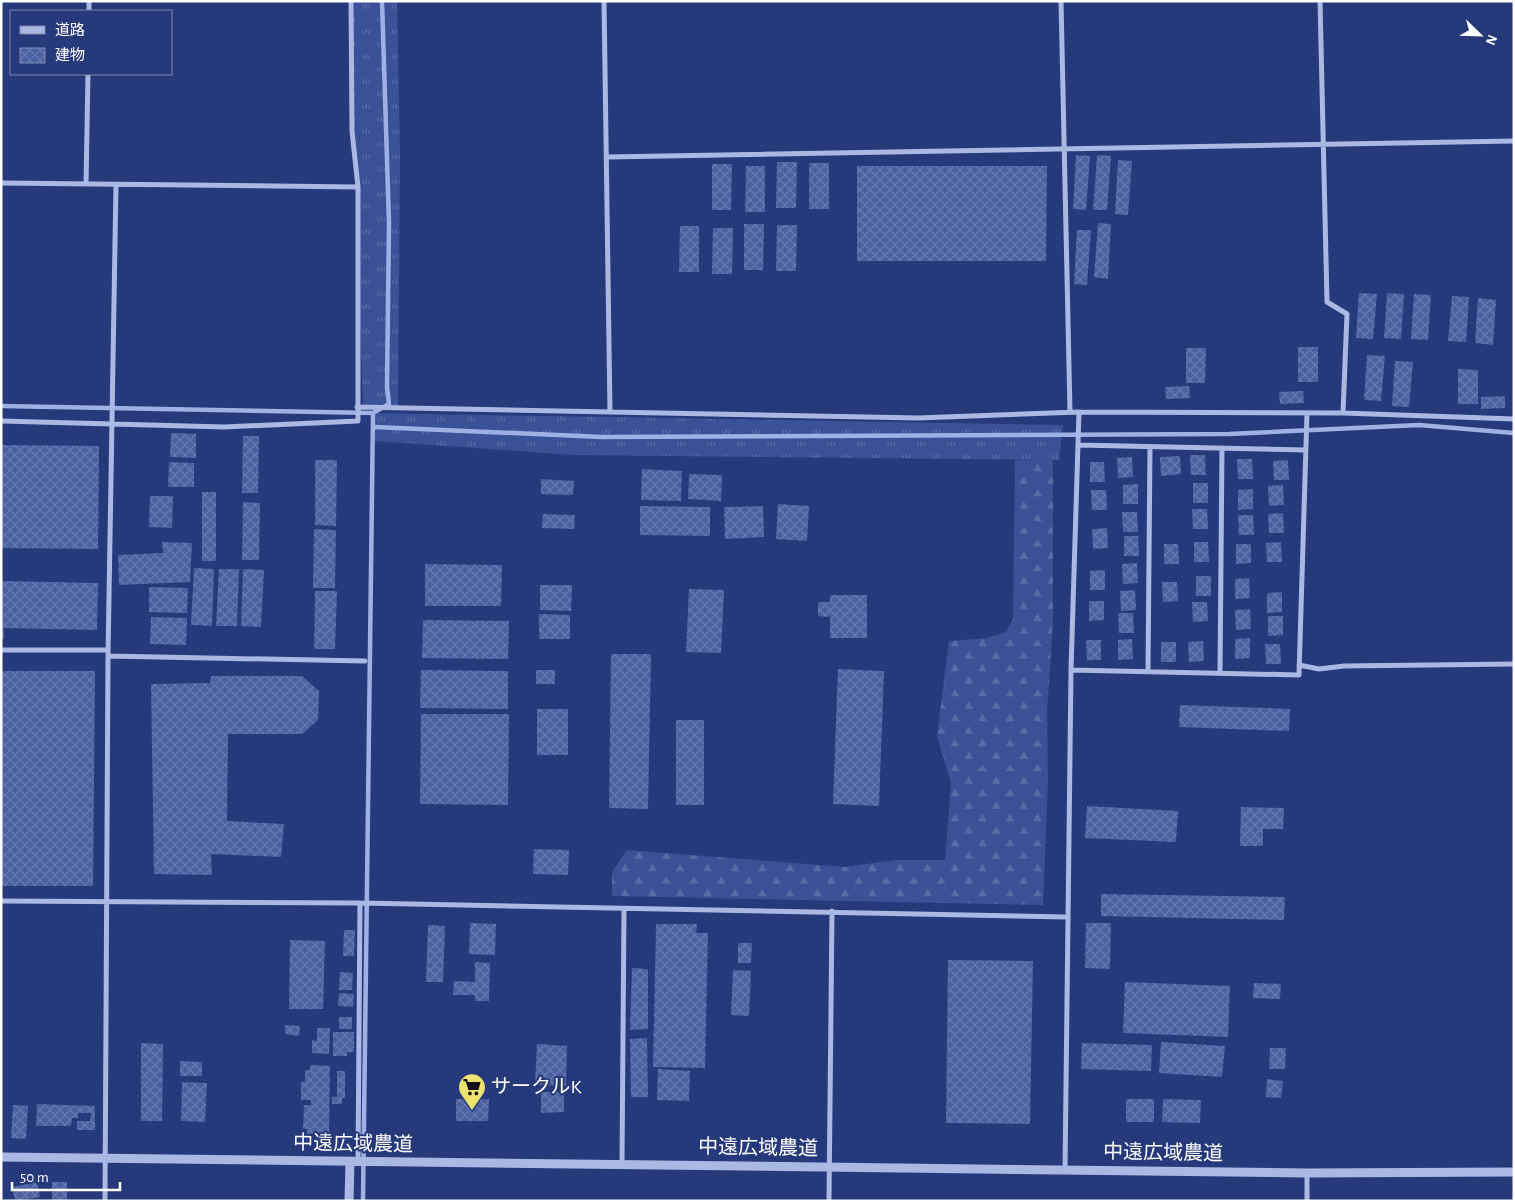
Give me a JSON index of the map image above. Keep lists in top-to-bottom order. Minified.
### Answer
{"streets":{"street":["中遠広域農道"]},"places":{"supermarket":["サークルK"]},"legend":["道路","建物"],"scale_bar":"50 m","north":"bottom right"}
